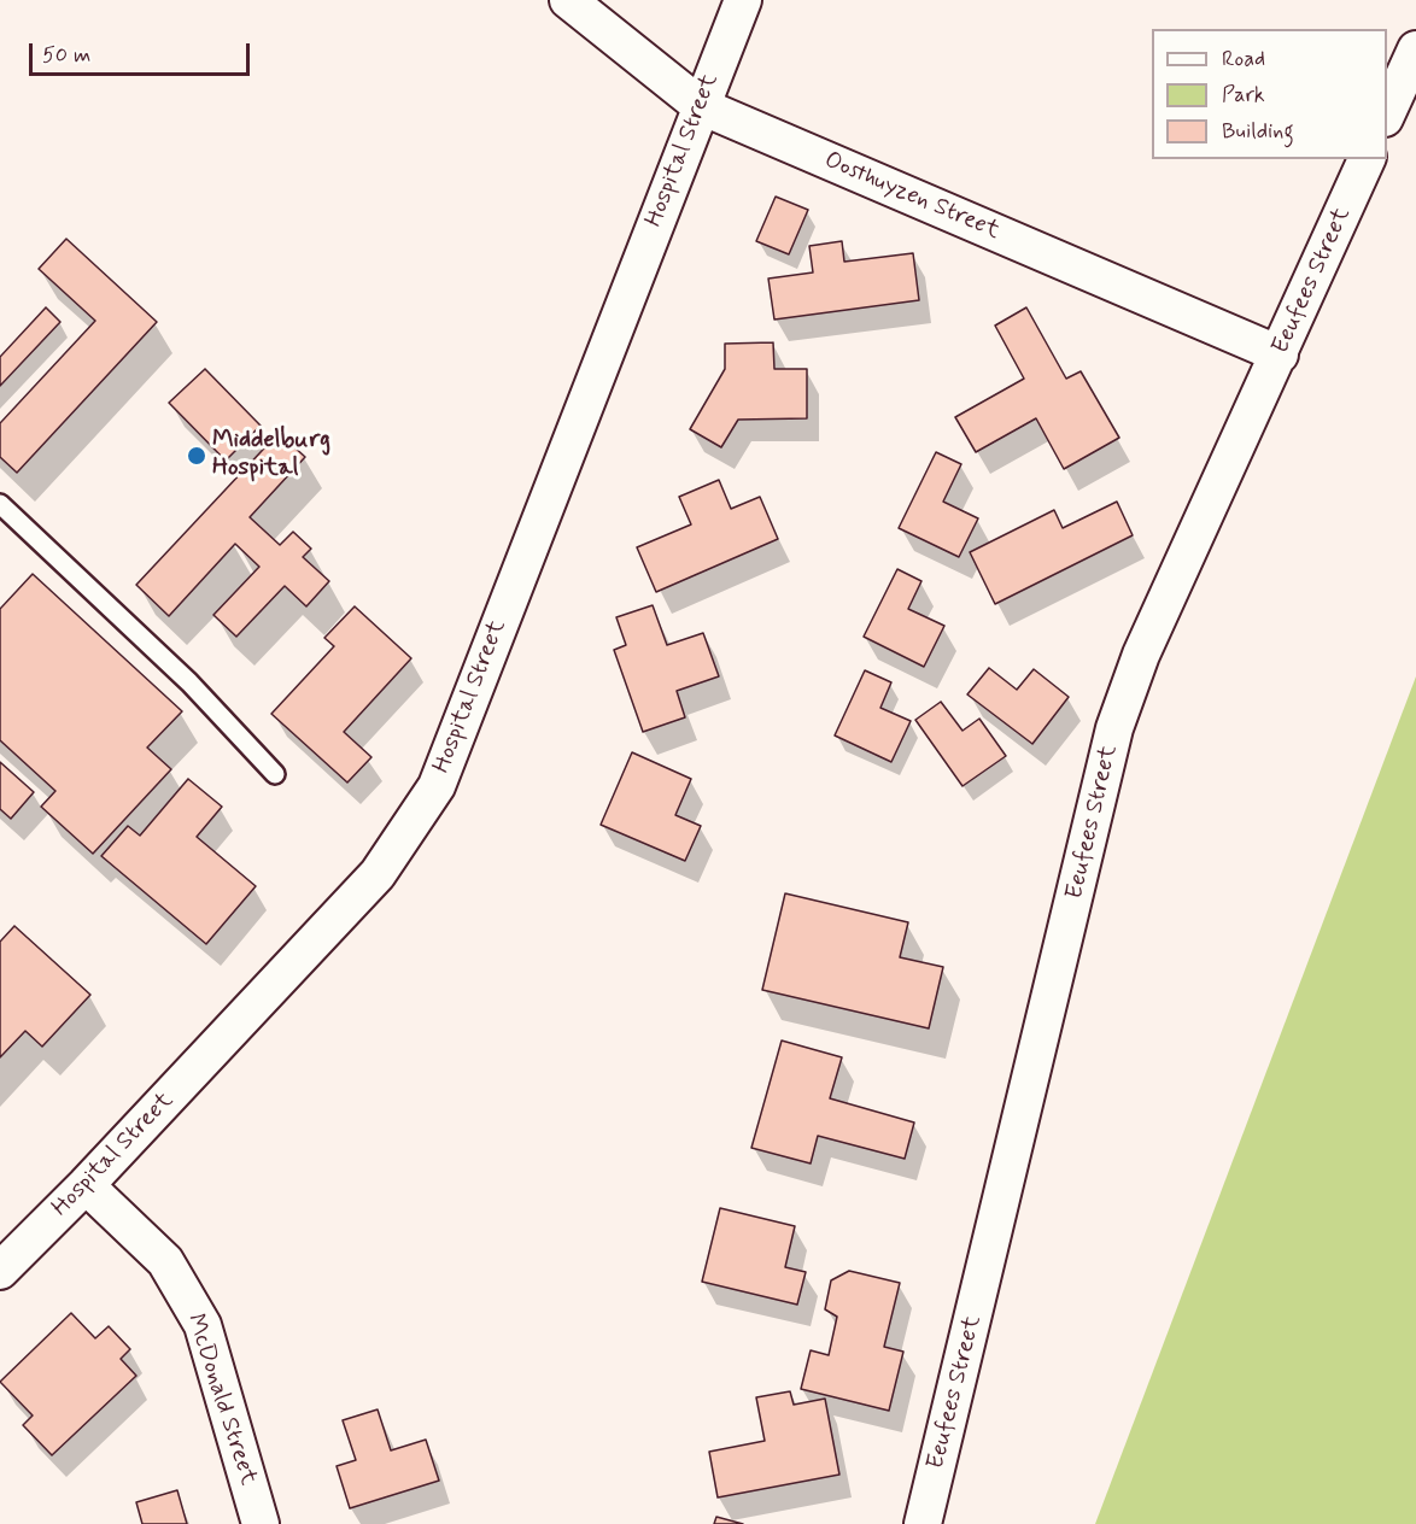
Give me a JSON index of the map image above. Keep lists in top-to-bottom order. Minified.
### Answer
{"streets":{"street":["Hospital Street","Oosthuyzen Street","Eeufees Street","McDonald Street"]},"crossings":[["Hospital Street","Oosthuyzen Street"],["Hospital Street","McDonald Street"],["Oosthuyzen Street","Eeufees Street"]],"places":["Middelburg Hospital"],"legend":["Road","Park","Building"],"scale_bar":"50 m"}
